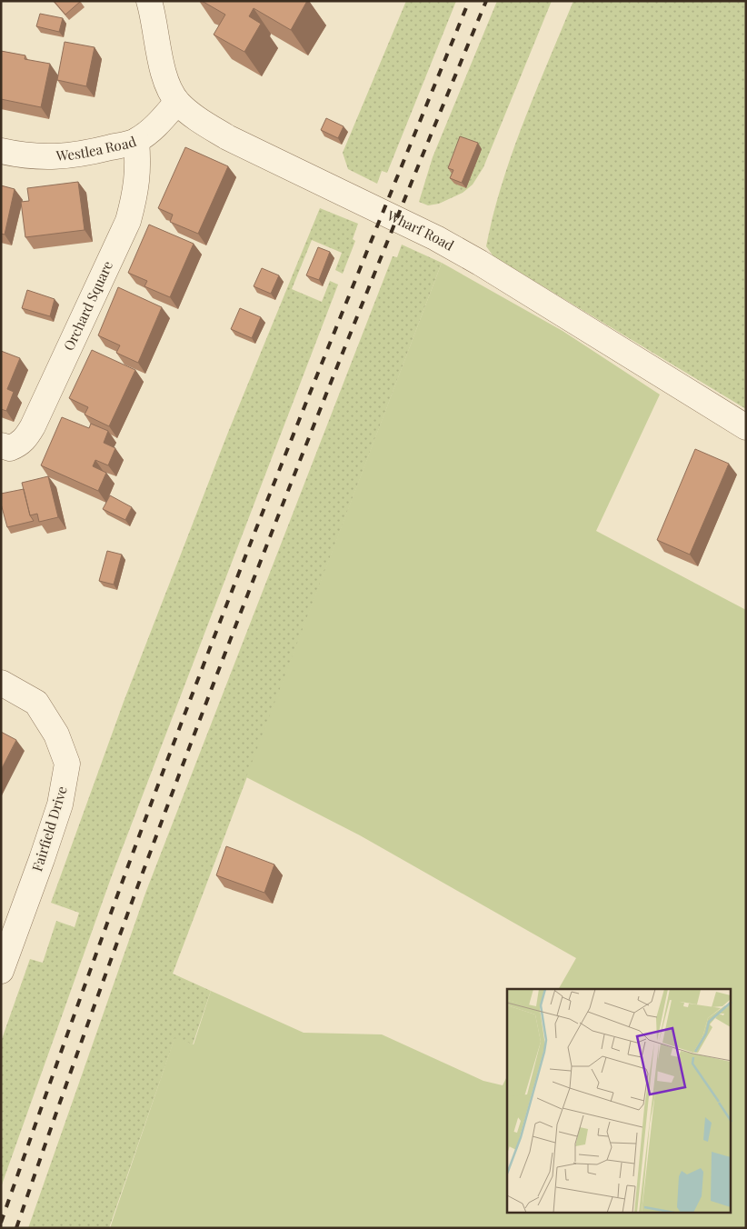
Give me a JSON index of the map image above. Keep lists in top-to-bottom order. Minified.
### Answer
{"streets":{"street":["Westlea Road","Wharf Road","Orchard Square","Fairfield Drive"]},"crossings":[["Westlea Road","Wharf Road"],["Westlea Road","Orchard Square"]]}
